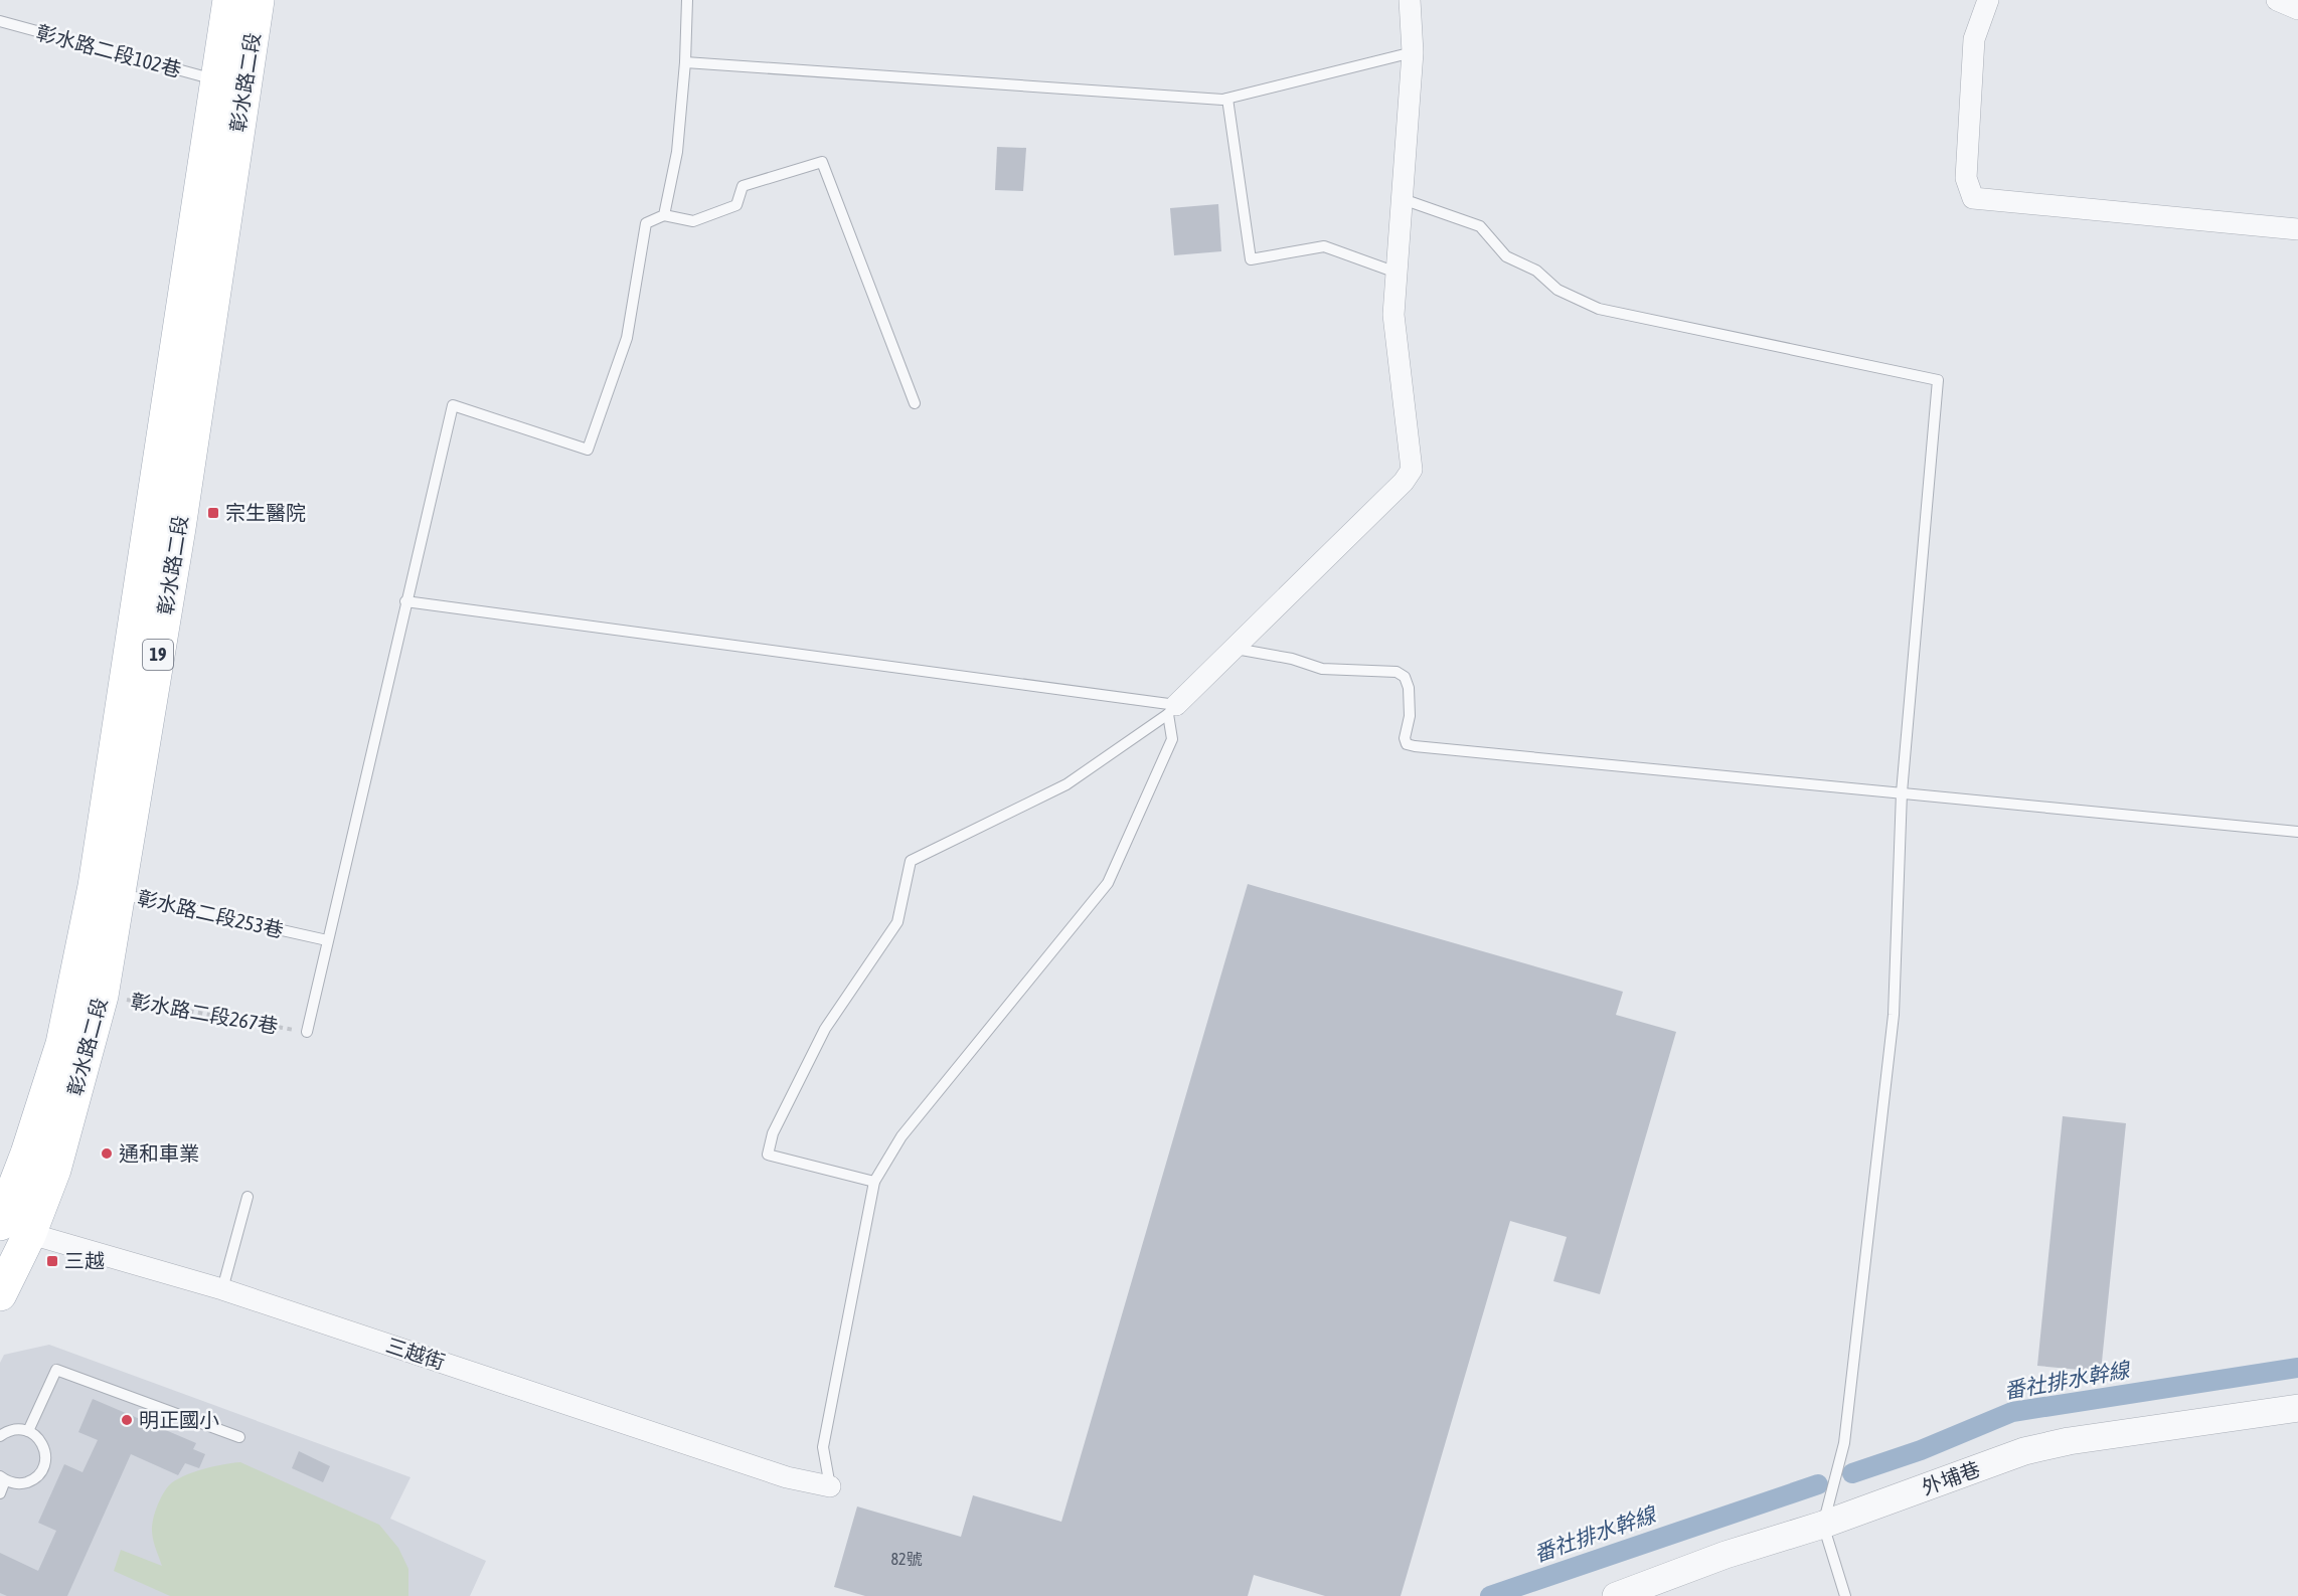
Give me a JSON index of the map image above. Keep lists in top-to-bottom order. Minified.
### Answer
{"streets":{"main road":["彰水路二段","19"],"street":["三越街","外埔巷"],"lane":["彰水路二段102巷","彰水路二段253巷"],"path":["彰水路二段267巷"]},"crossings":[["彰水路二段102巷","彰水路二段"],["彰水路二段","彰水路二段253巷"],["彰水路二段","彰水路二段267巷"],["彰水路二段","三越街"]],"water":["番社排水幹線"],"places":{"transit":["宗生醫院","三越"],"other":["通和車業","明正國小"]},"house_numbers":["82號"]}
